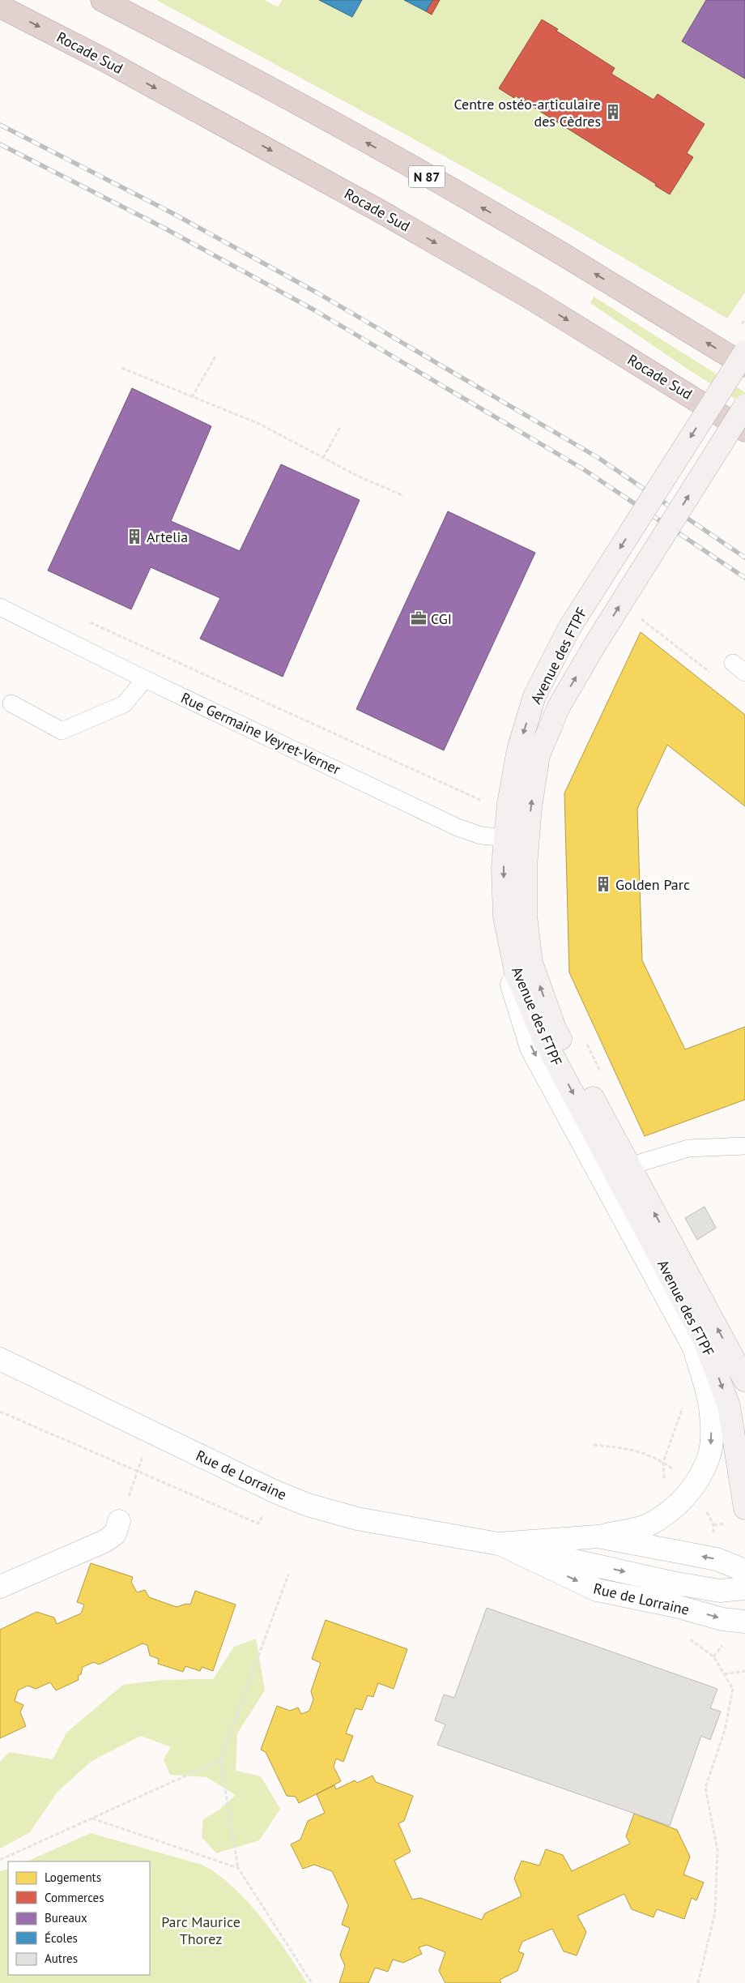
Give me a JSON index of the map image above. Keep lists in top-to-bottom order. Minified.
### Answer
{"streets":{"highway":["Rocade Sud","N 87"],"street":["Avenue des FTPF","Rue de Lorraine"],"lane":["Rue Germaine Veyret-Verner"]},"crossings":[["Avenue des FTPF","Rue Germaine Veyret-Verner"]],"parks":["Parc Maurice Thorez"],"places":{"building":["Centre ostéo-articulaire des Cèdres","Artelia","Golden Parc"],"office":["CGI"]},"legend":["Logements","Commerces","Bureaux","Écoles","Autres"]}
